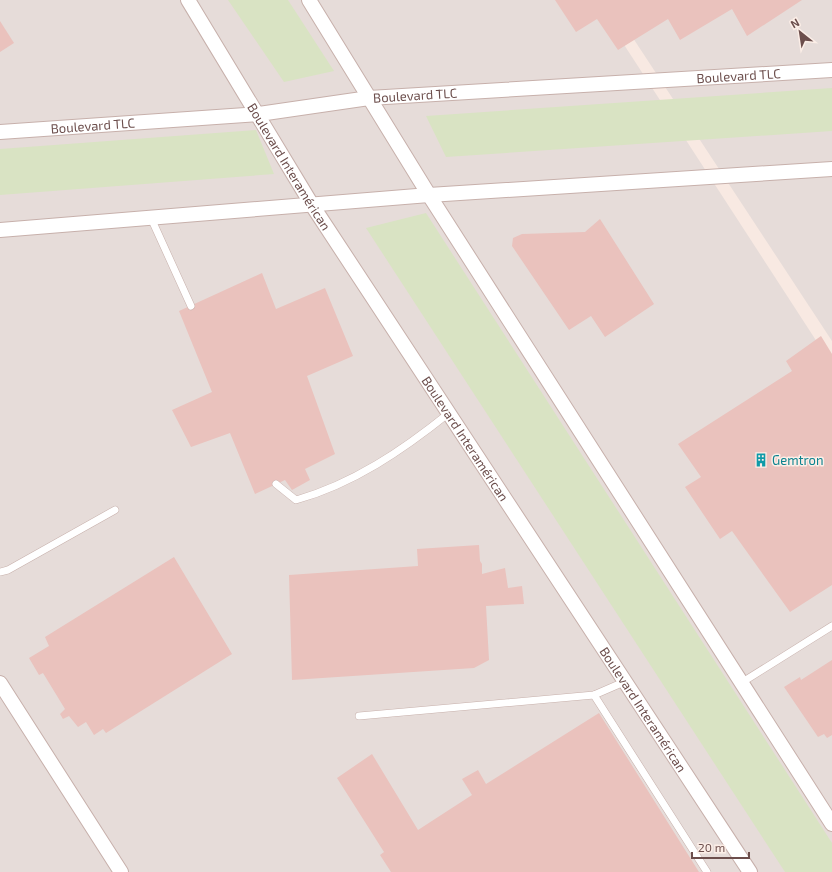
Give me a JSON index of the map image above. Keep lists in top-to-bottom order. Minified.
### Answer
{"streets":{"street":["Boulevard TLC","Boulevard Interamérican"]},"crossings":[["Boulevard TLC","Boulevard Interamérican"]],"places":{"building":["Gemtron"]},"scale_bar":"20 m","north":"top left"}
